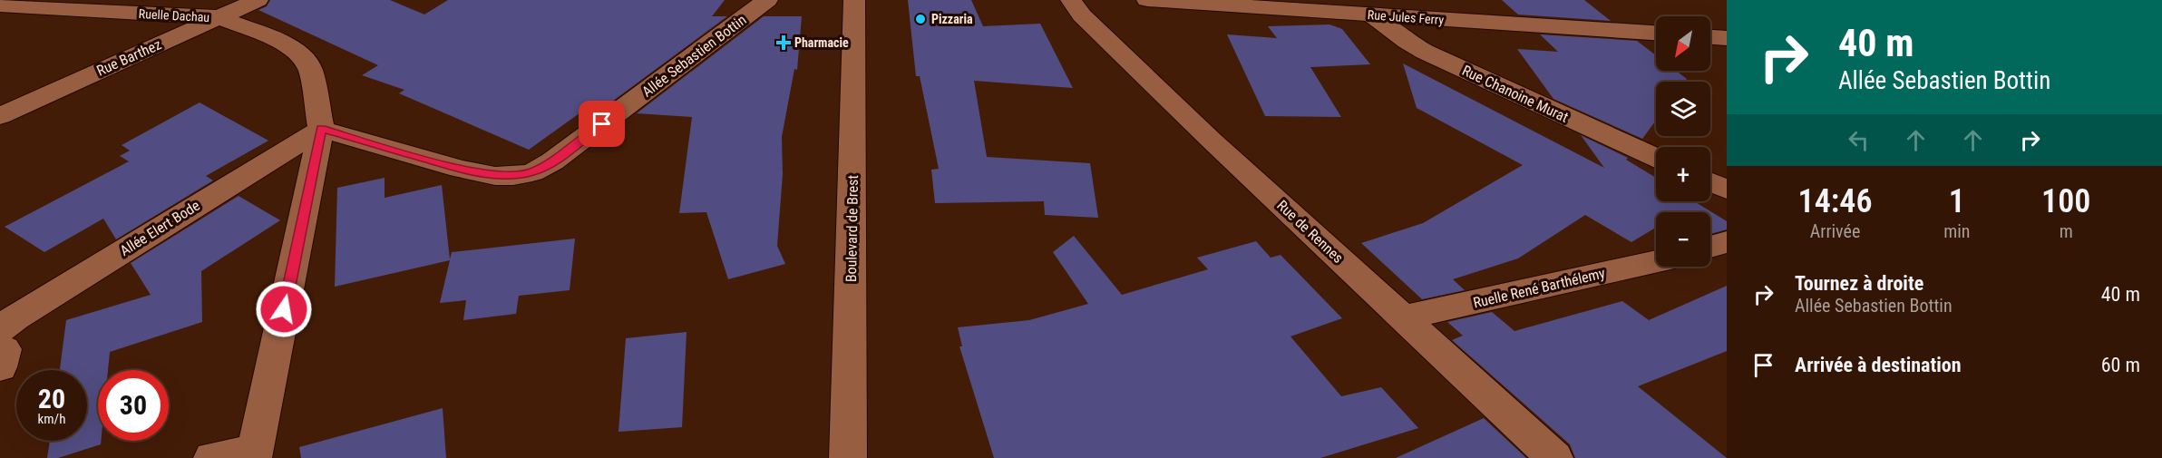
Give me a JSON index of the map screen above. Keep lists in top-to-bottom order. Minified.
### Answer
{"streets":{"street":["Ruelle Dachau","Rue Jules Ferry","Allée Sebastien Bottin","Rue Barthez","Rue Chanoine Murat","Allée Elert Bode","Boulevard de Brest","Rue de Rennes","Ruelle René Barthélemy"]},"crossings":[["Ruelle Dachau","Rue Barthez"],["Rue Jules Ferry","Rue Chanoine Murat"],["Allée Sebastien Bottin","Allée Elert Bode"],["Rue de Rennes","Ruelle René Barthélemy"]],"places":{"other":["Pizzaria"],"health":["Pharmacie"]},"north":"bottom left","page":{"turn":["40 m","Allée Sebastien Bottin"],"map_buttons":["+","−"],"eta":["14:46","Arrivée","1","min","100","m"],"list":[{"name":"Tournez à droite","note":"Allée Sebastien Bottin","value":"40 m"},{"name":"Arrivée à destination","value":"60 m"}],"speed":"20 km/h","limit":"30"}}
